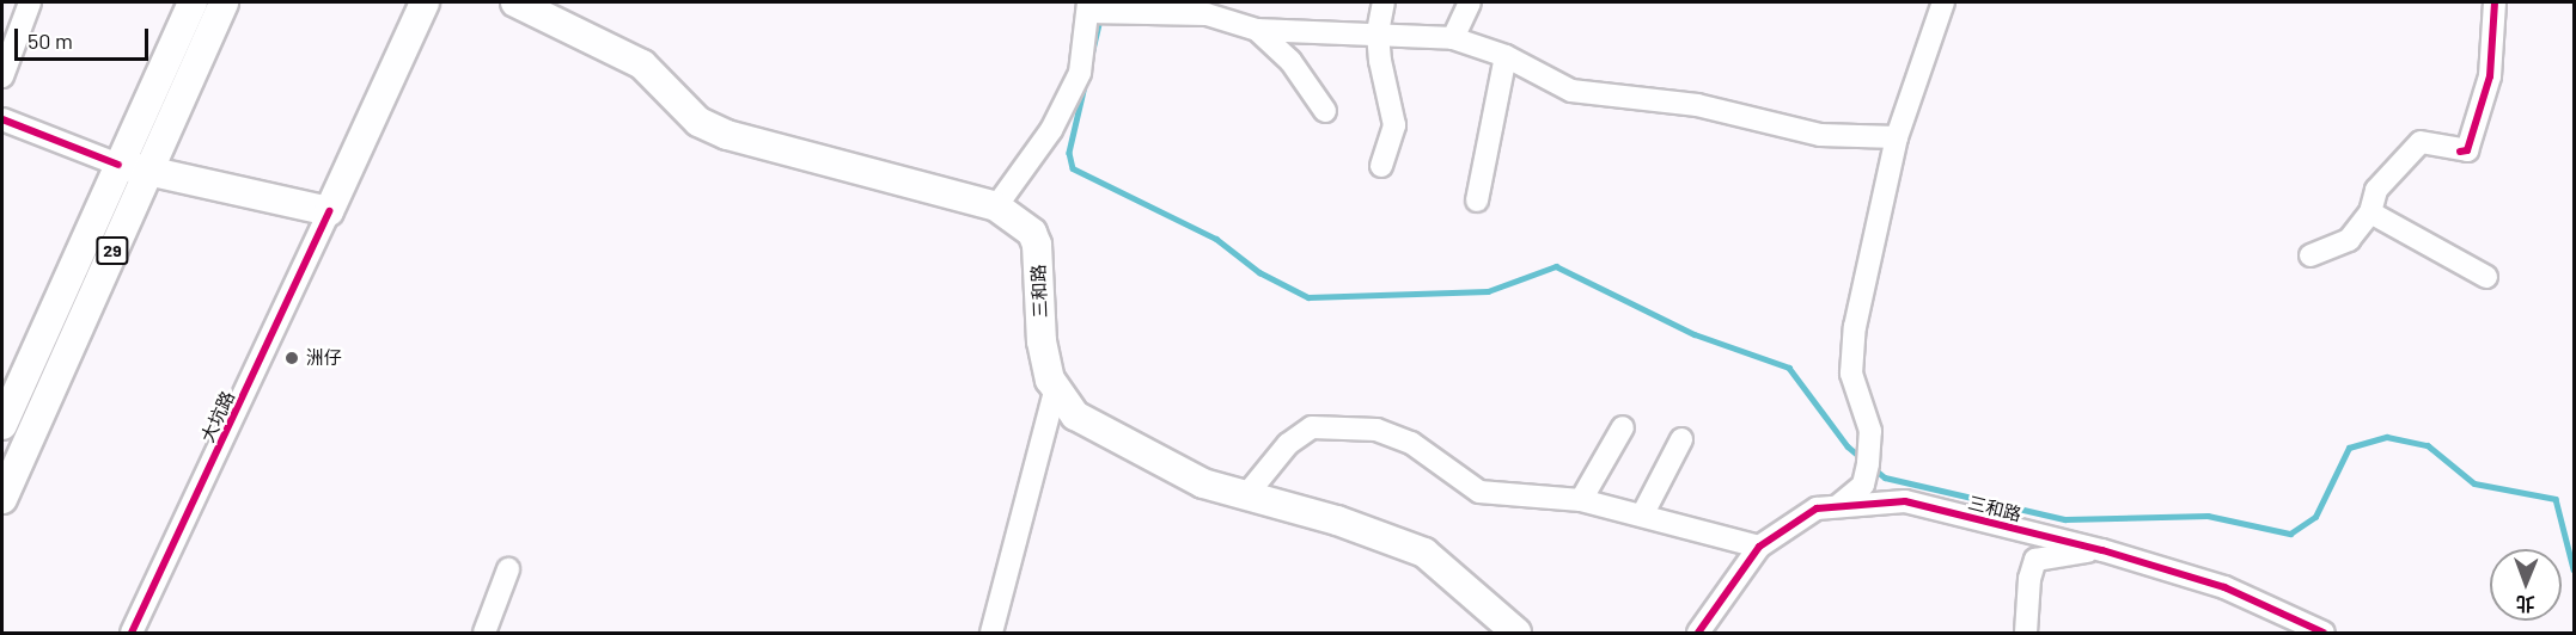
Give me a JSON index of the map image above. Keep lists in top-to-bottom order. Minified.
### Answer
{"streets":{"main road":["29","三和路","大坑路"]},"places":["洲仔"],"scale_bar":"50 m","north":"bottom"}
